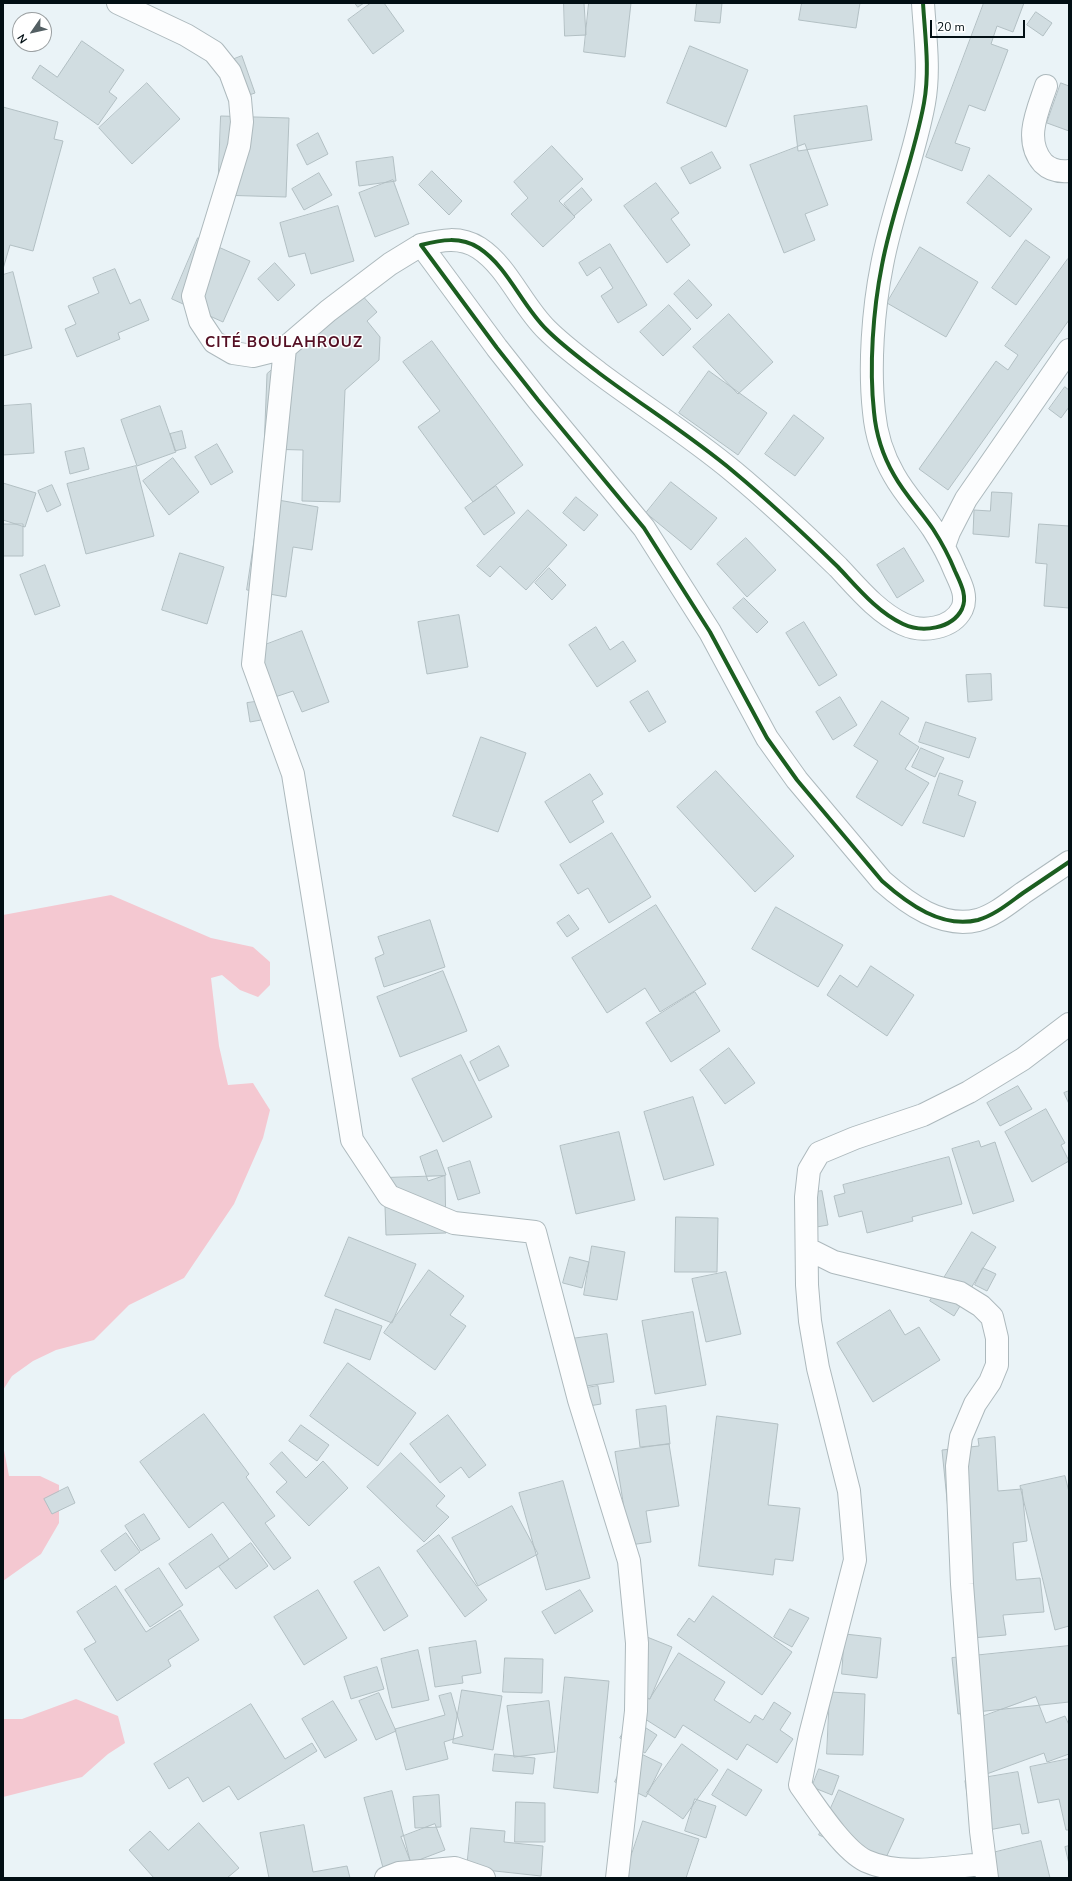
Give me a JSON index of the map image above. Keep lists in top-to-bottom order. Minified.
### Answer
{"districts":["CITÉ BOULAHROUZ"],"scale_bar":"20 m","north":"bottom left"}
